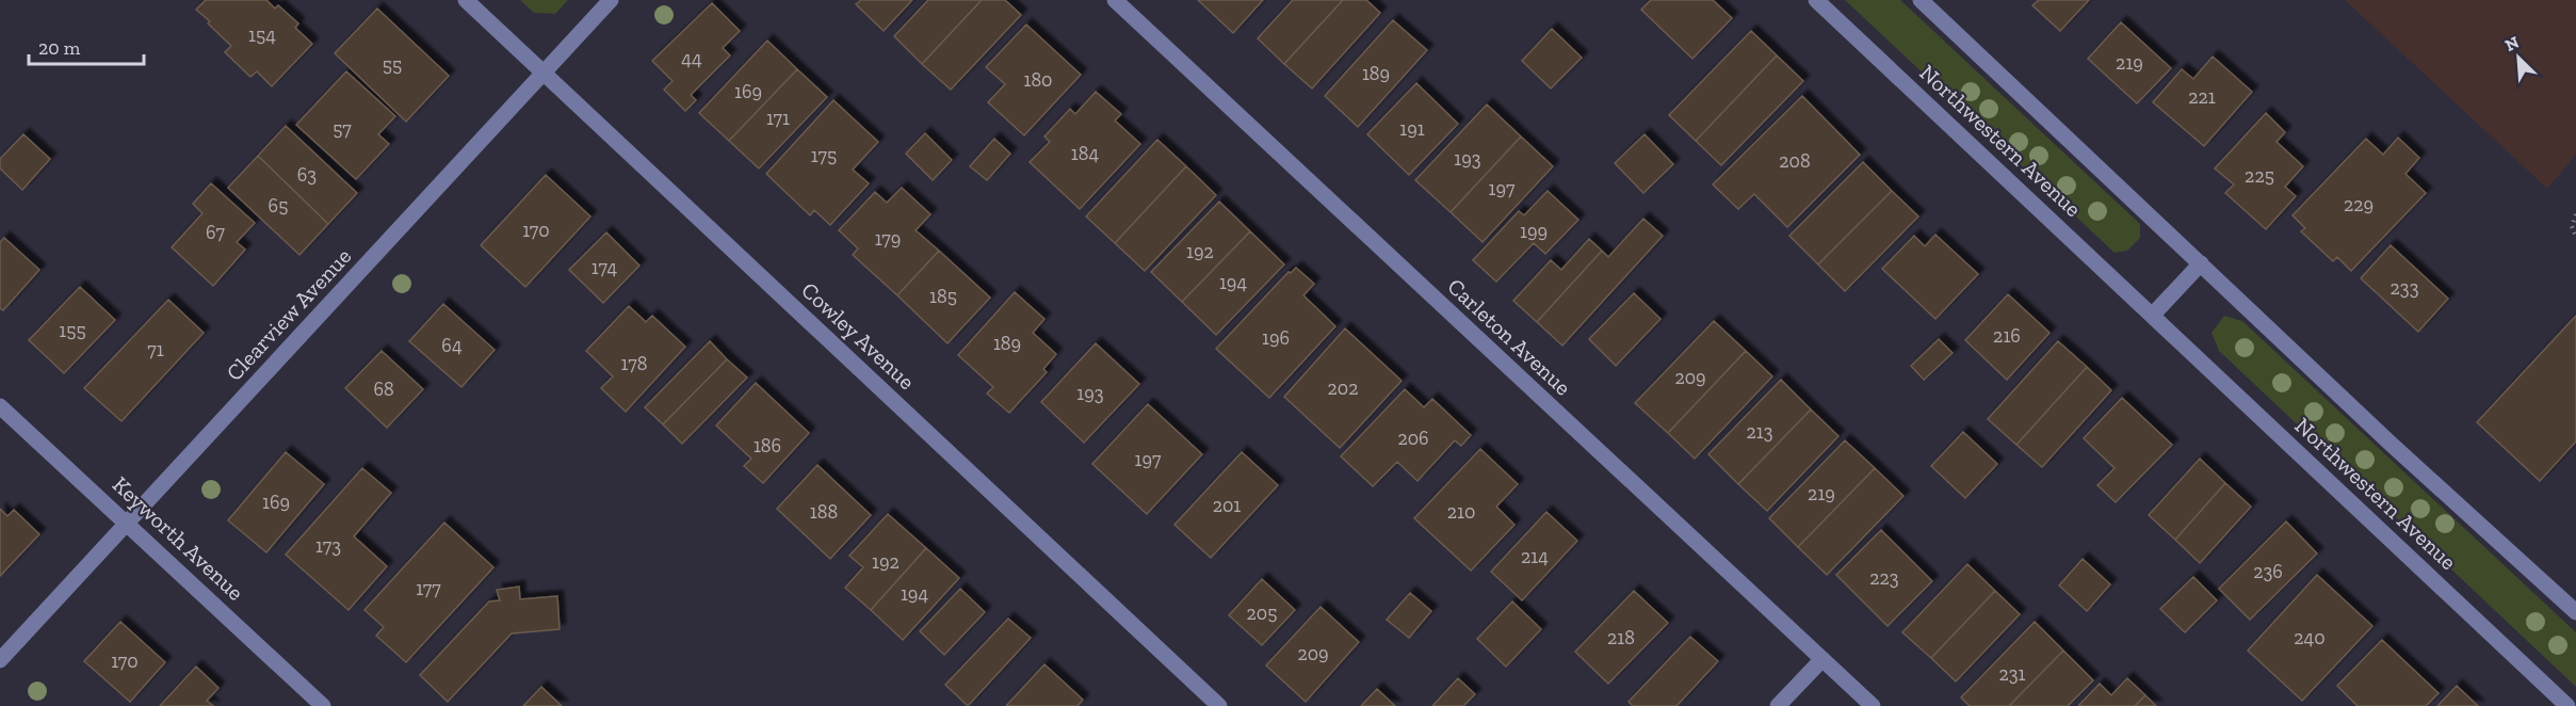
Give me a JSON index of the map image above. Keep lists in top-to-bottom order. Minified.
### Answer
{"streets":{"street":["Northwestern Avenue","Clearview Avenue","Cowley Avenue","Carleton Avenue","Keyworth Avenue"]},"crossings":[["Clearview Avenue","Cowley Avenue"],["Clearview Avenue","Keyworth Avenue"]],"house_numbers":["154","44","219","55","189","180","169","221","171","57","191","184","175","193","208","63","225","197","229","65","170","199","67","179","192","174","194","233","185","155","216","196","189","64","71","178","209","202","68","193","213","206","186","197","219","169","201","188","210","173","214","192","236","223","177","194","205","218","240","209","170","231"],"scale_bar":"20 m","north":"top left"}
